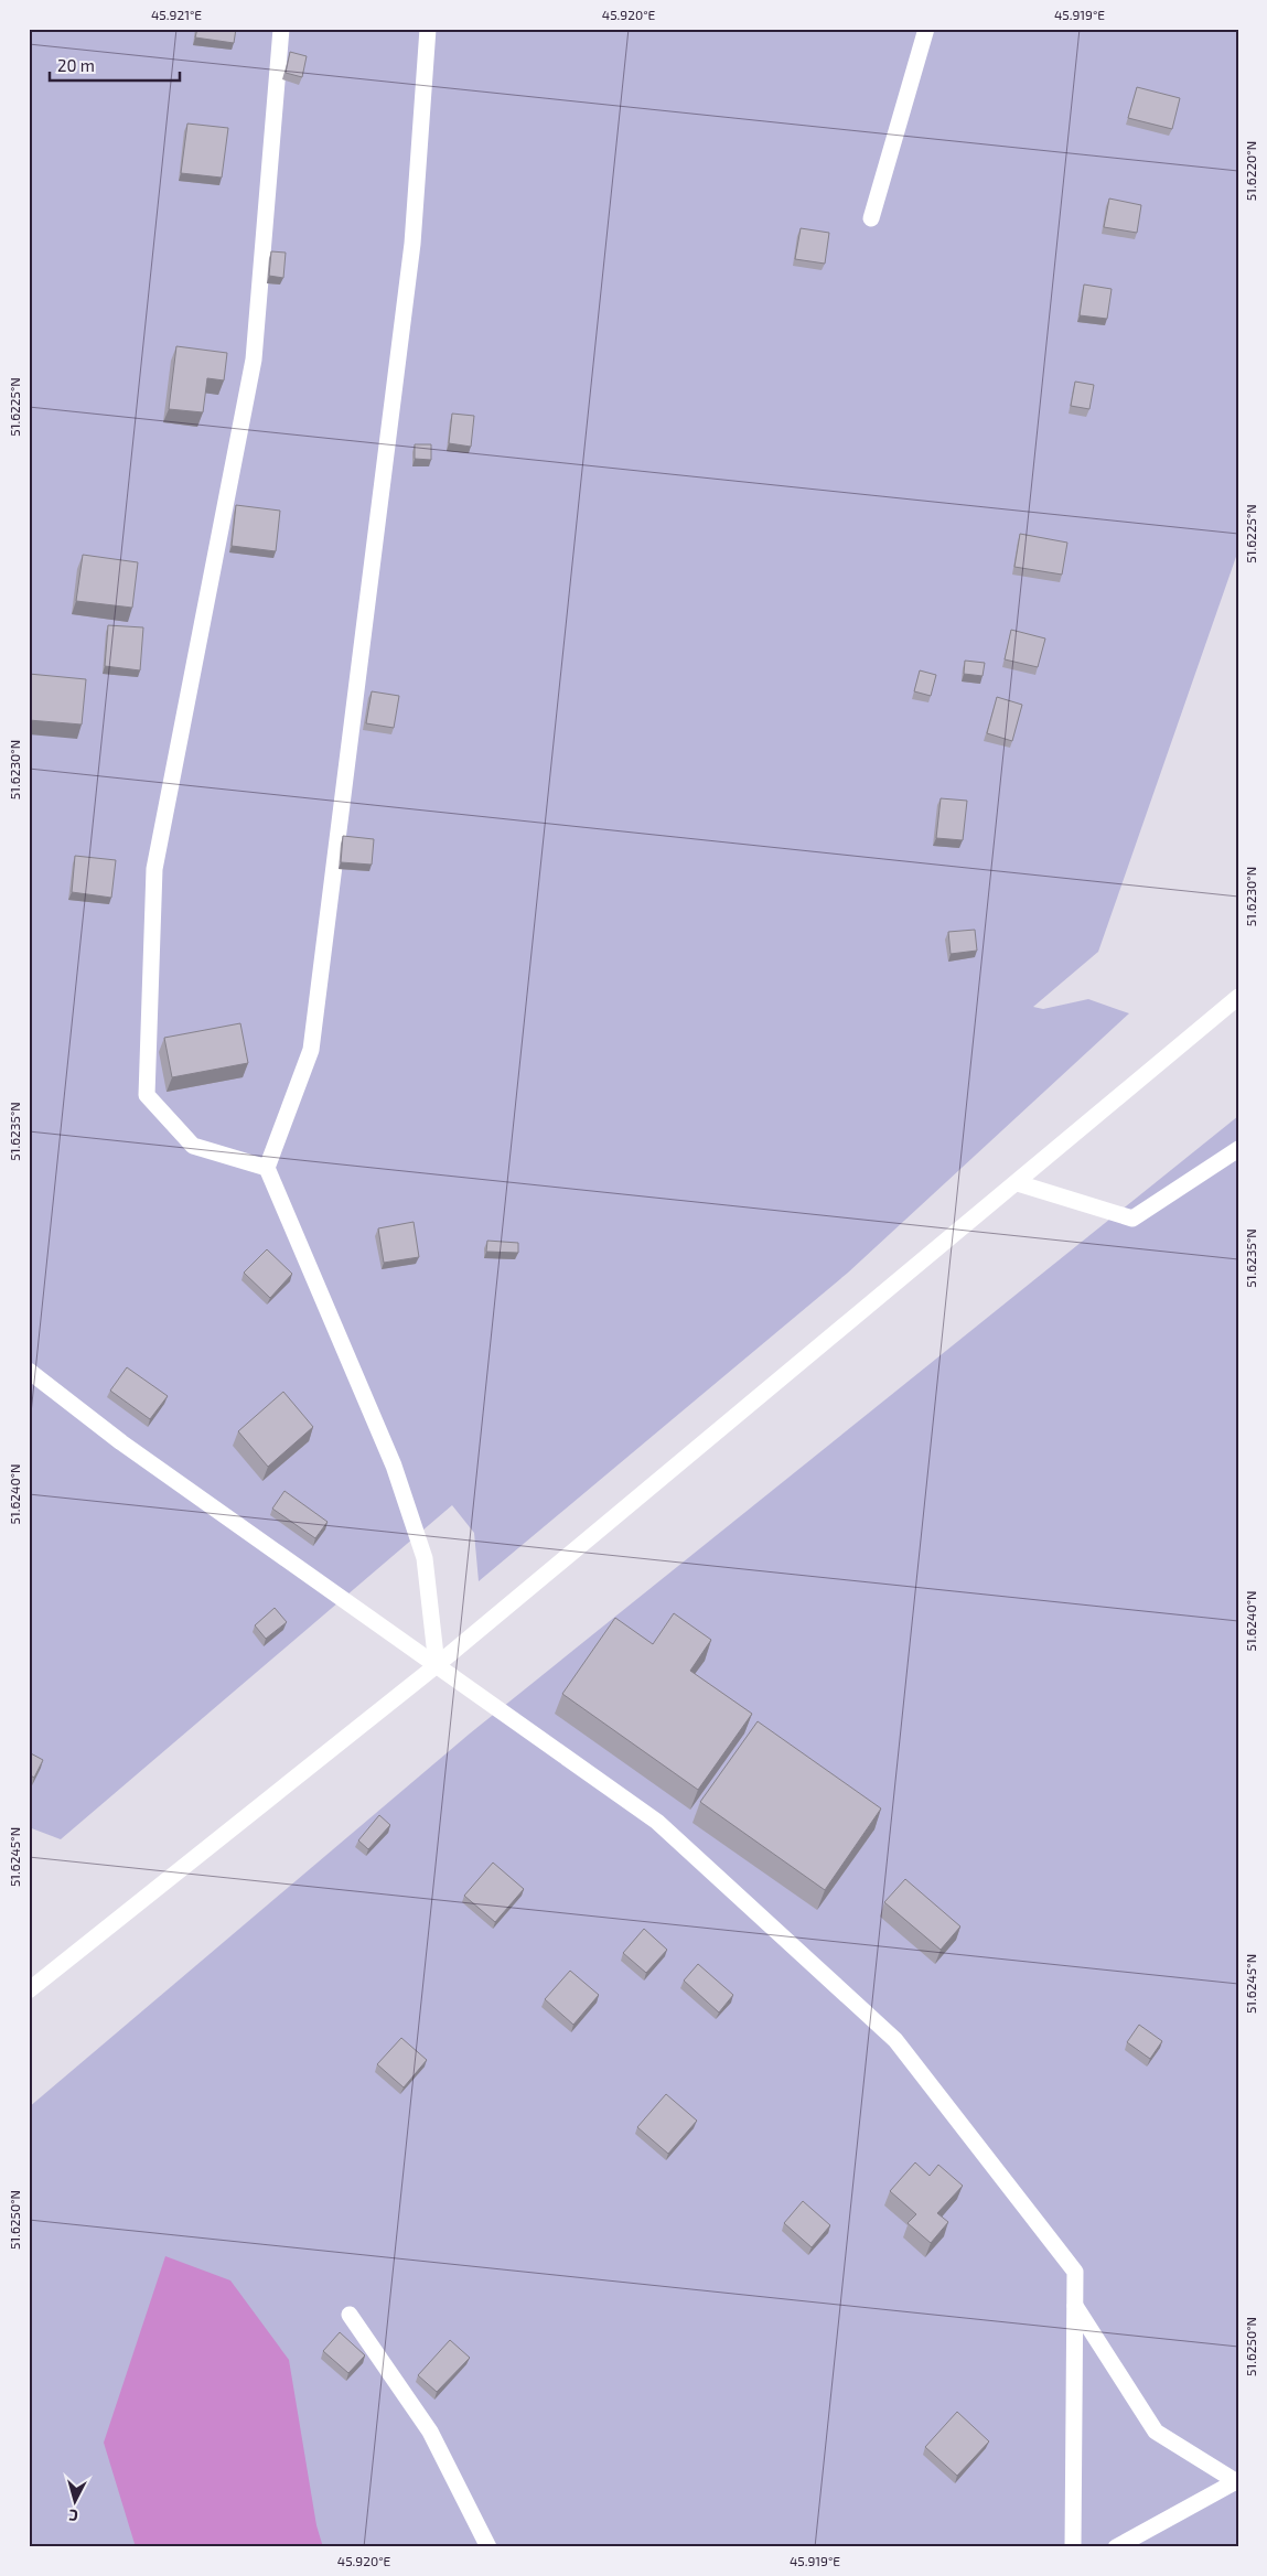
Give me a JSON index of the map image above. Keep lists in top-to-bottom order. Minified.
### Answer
{"scale_bar":"20 m","north":"bottom","coordinates":["45.921°E","45.920°E","45.919°E","51.6220°N","51.6225°N","51.6230°N","51.6235°N","51.6240°N","51.6245°N","51.6250°N"]}
